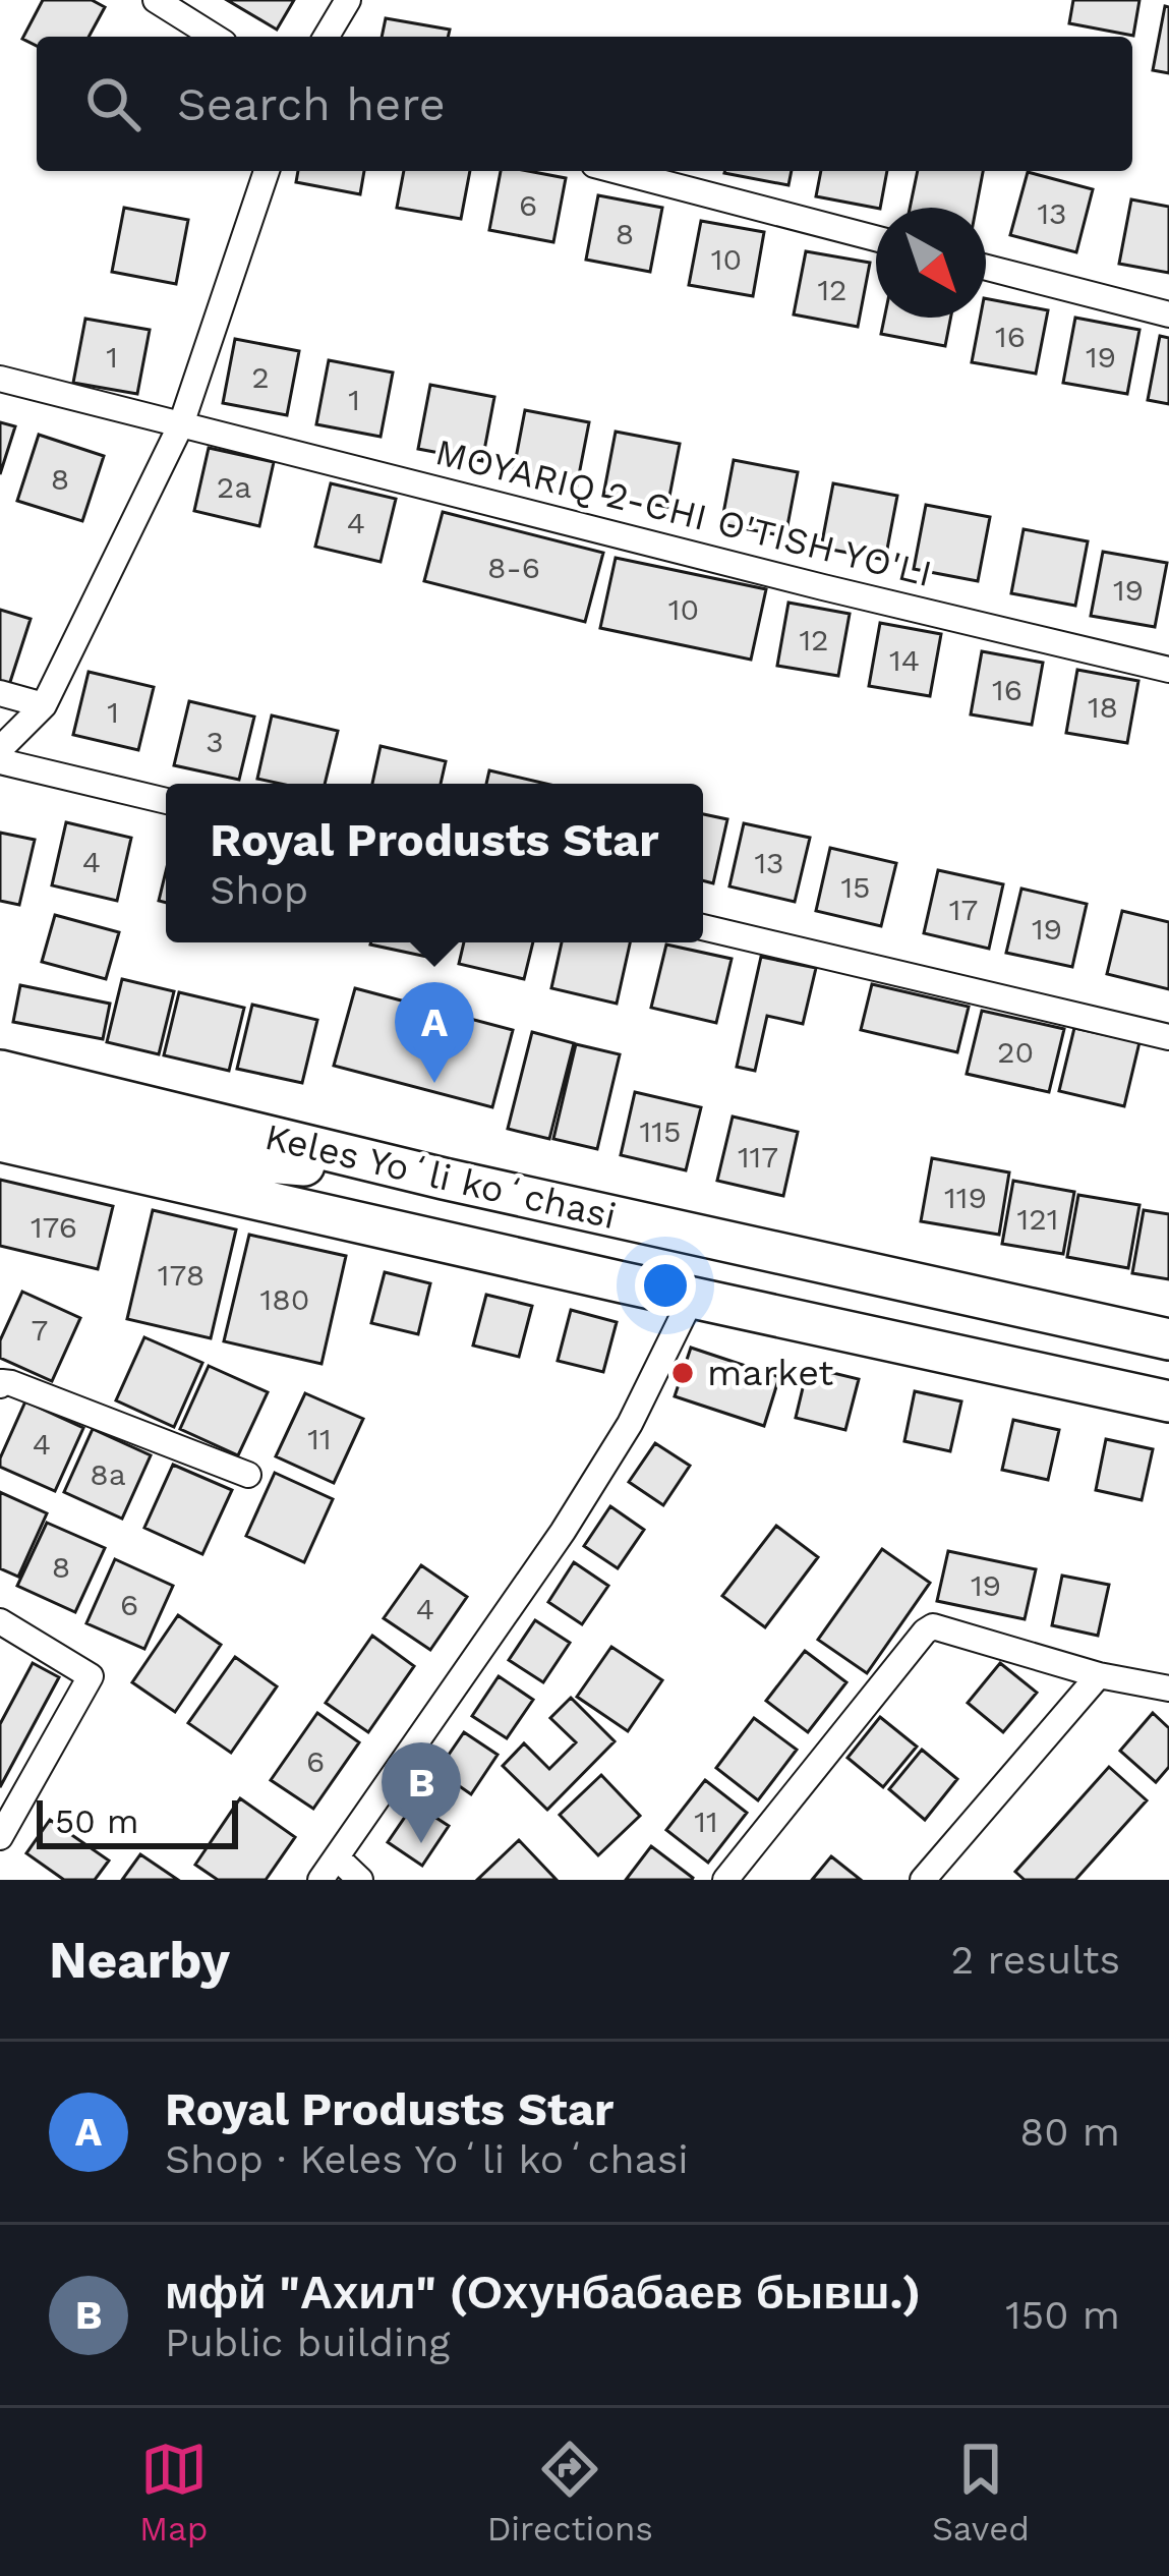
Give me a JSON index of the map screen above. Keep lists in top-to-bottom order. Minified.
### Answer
{"streets":{"main road":["Keles Yoʻli koʻchasi"],"street":["MOYARIQ 2-CHI O'TISH YO'LI"]},"places":["market"],"house_numbers":["6","13","8","10","12","16","1","19","2","1","8","2a","4","8-6","19","10","12","14","16","18","1","3","4","13","15","17","19","20","115","117","119","121","176","178","180","7","11","4","8a","8","19","6","4","6","11"],"scale_bar":"50 m","north":"bottom right","page":{"search":"Search here","popup":["Royal Produsts Star","Shop"],"pins":["A","B"],"scale":"50 m","heading":["Nearby","2 results"],"list":[{"mark":"A","name":"Royal Produsts Star","note":"Shop · Keles Yoʻli koʻchasi","value":"80 m"},{"mark":"B","name":"мфй \"Ахил\" (Охунбабаев бывш.)","note":"Public building","value":"150 m"}],"nav":["Map","Directions","Saved"]}}
